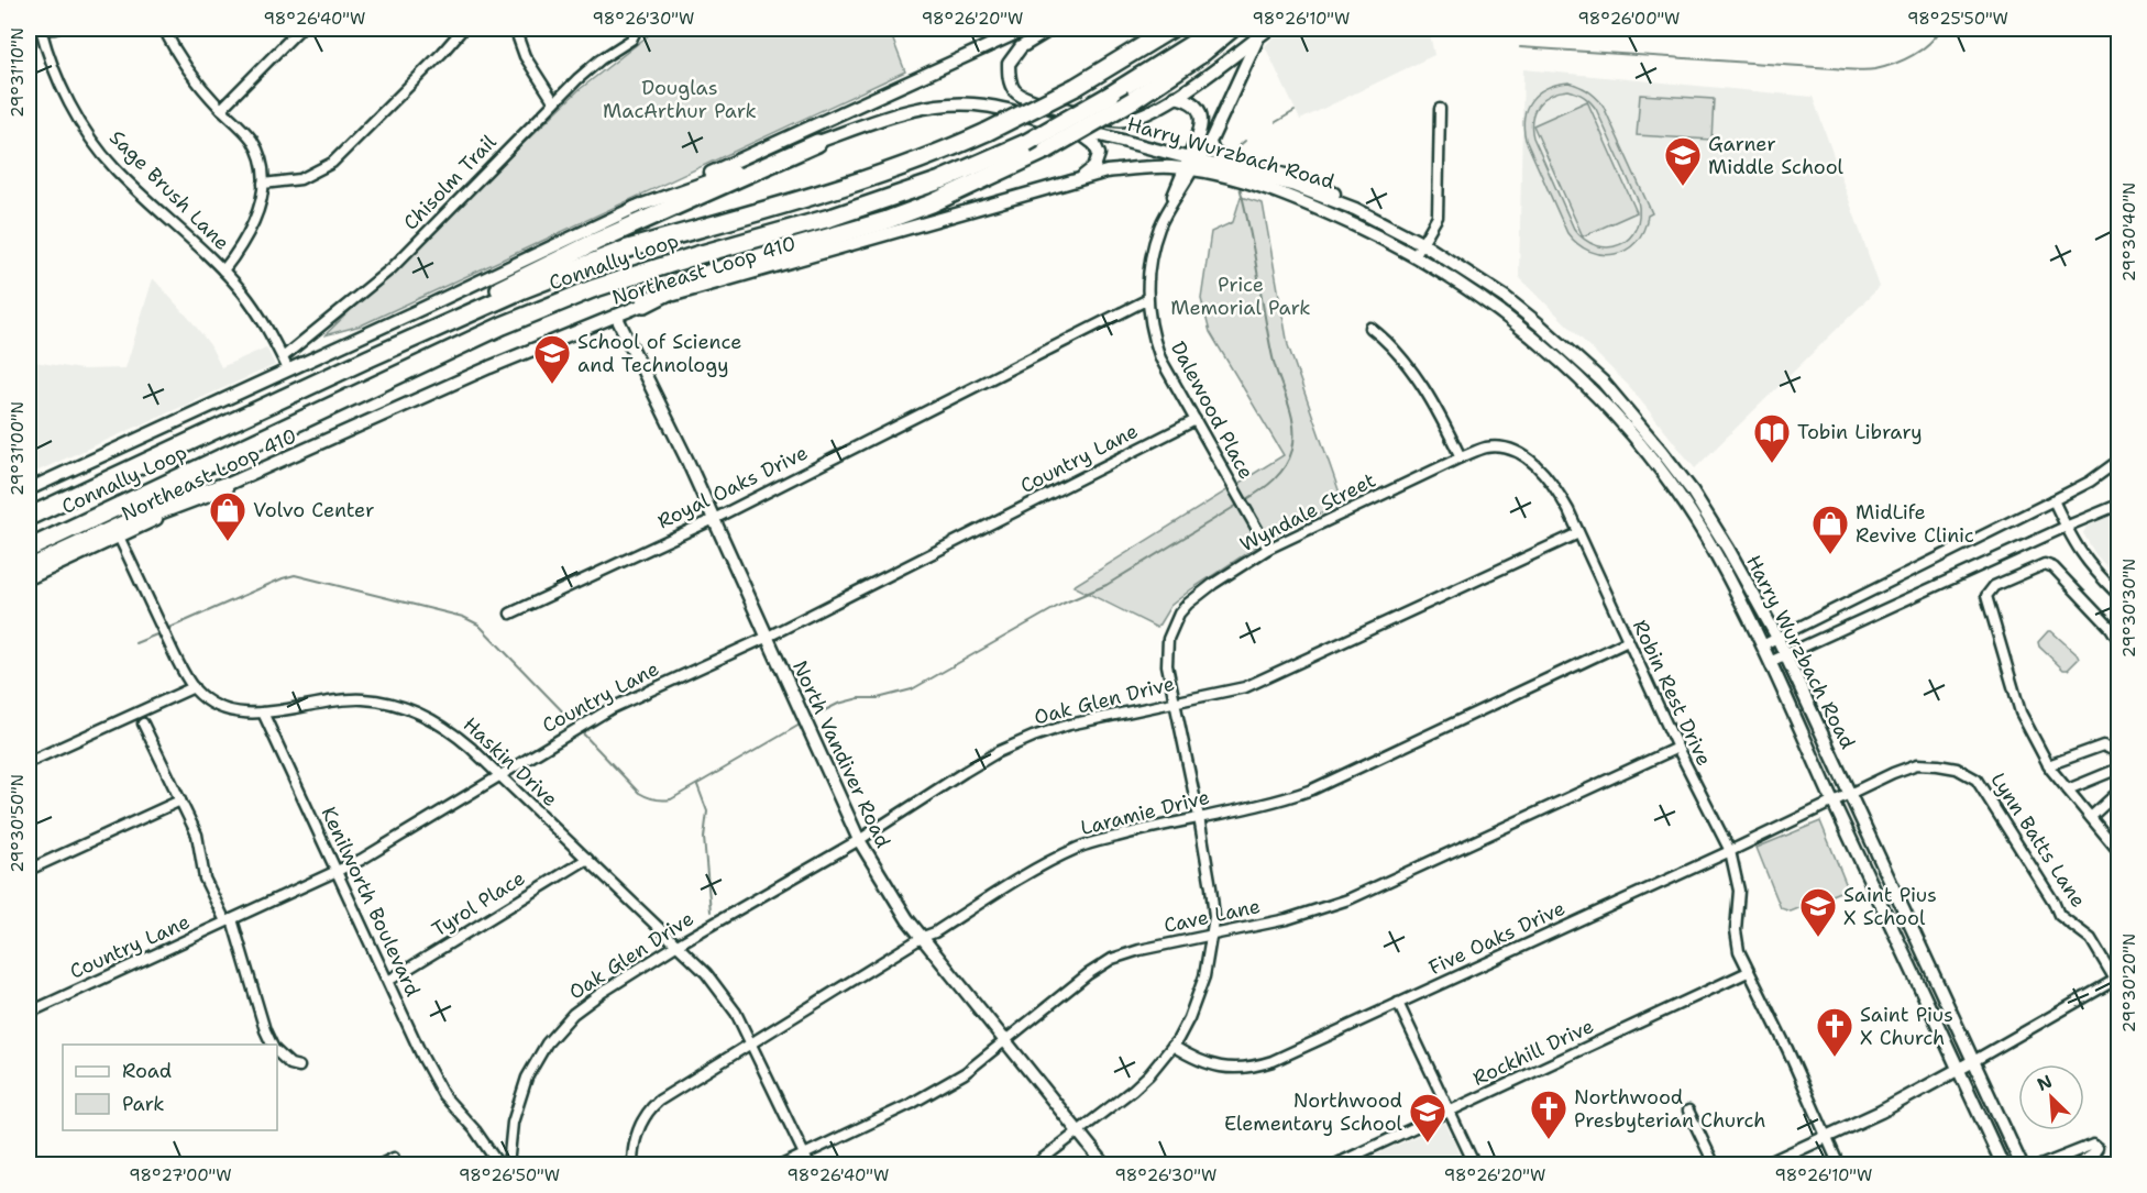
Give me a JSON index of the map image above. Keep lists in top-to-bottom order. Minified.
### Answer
{"streets":{"highway":["Connally Loop"],"main road":["Harry Wurzbach Road","Northeast Loop 410","North Vandiver Road"],"street":["Chisolm Trail","Sage Brush Lane","Dalewood Place","Country Lane","Royal Oaks Drive","Wyndale Street","Robin Rest Drive","Oak Glen Drive","Haskin Drive","Laramie Drive","Lynn Batts Lane","Kenilworth Boulevard","Tyrol Place","Cave Lane","Five Oaks Drive","Rockhill Drive"]},"crossings":[["Harry Wurzbach Road","Northeast Loop 410"],["Harry Wurzbach Road","Dalewood Place"],["Harry Wurzbach Road","Lynn Batts Lane"],["Harry Wurzbach Road","Five Oaks Drive"],["Chisolm Trail","Sage Brush Lane"],["Northeast Loop 410","Dalewood Place"],["Northeast Loop 410","North Vandiver Road"],["Northeast Loop 410","Haskin Drive"],["Dalewood Place","Country Lane"],["Dalewood Place","Royal Oaks Drive"],["Dalewood Place","Wyndale Street"],["Country Lane","North Vandiver Road"],["Country Lane","Haskin Drive"],["Country Lane","Kenilworth Boulevard"],["Royal Oaks Drive","North Vandiver Road"],["Wyndale Street","Robin Rest Drive"],["Wyndale Street","Oak Glen Drive"],["Wyndale Street","North Vandiver Road"],["Wyndale Street","Laramie Drive"],["Wyndale Street","Cave Lane"],["Wyndale Street","Five Oaks Drive"],["Robin Rest Drive","Oak Glen Drive"],["Robin Rest Drive","Laramie Drive"],["Robin Rest Drive","Cave Lane"],["Robin Rest Drive","Five Oaks Drive"],["Robin Rest Drive","Rockhill Drive"],["Oak Glen Drive","North Vandiver Road"],["Oak Glen Drive","Haskin Drive"],["North Vandiver Road","Laramie Drive"],["North Vandiver Road","Cave Lane"],["Haskin Drive","Laramie Drive"],["Haskin Drive","Kenilworth Boulevard"],["Haskin Drive","Tyrol Place"],["Haskin Drive","Cave Lane"],["Lynn Batts Lane","Five Oaks Drive"],["Kenilworth Boulevard","Tyrol Place"]],"parks":["Douglas MacArthur Park","Price Memorial Park"],"places":{"school or university":["Garner Middle School","School of Science and Technology","Saint Pius X School","Northwood Elementary School"],"library":["Tobin Library"],"shop":["Volvo Center","MidLife Revive Clinic"],"church":["Saint Pius X Church","Northwood Presbyterian Church"]},"legend":["Road","Park"],"north":"top left","coordinates":["98°26'40\"W","98°26'30\"W","98°26'20\"W","98°26'10\"W","98°26'00\"W","98°25'50\"W","29°31'10\"N","29°30'40\"N","29°31'00\"N","29°30'30\"N","29°30'50\"N","29°30'20\"N","98°27'00\"W","98°26'50\"W"]}
